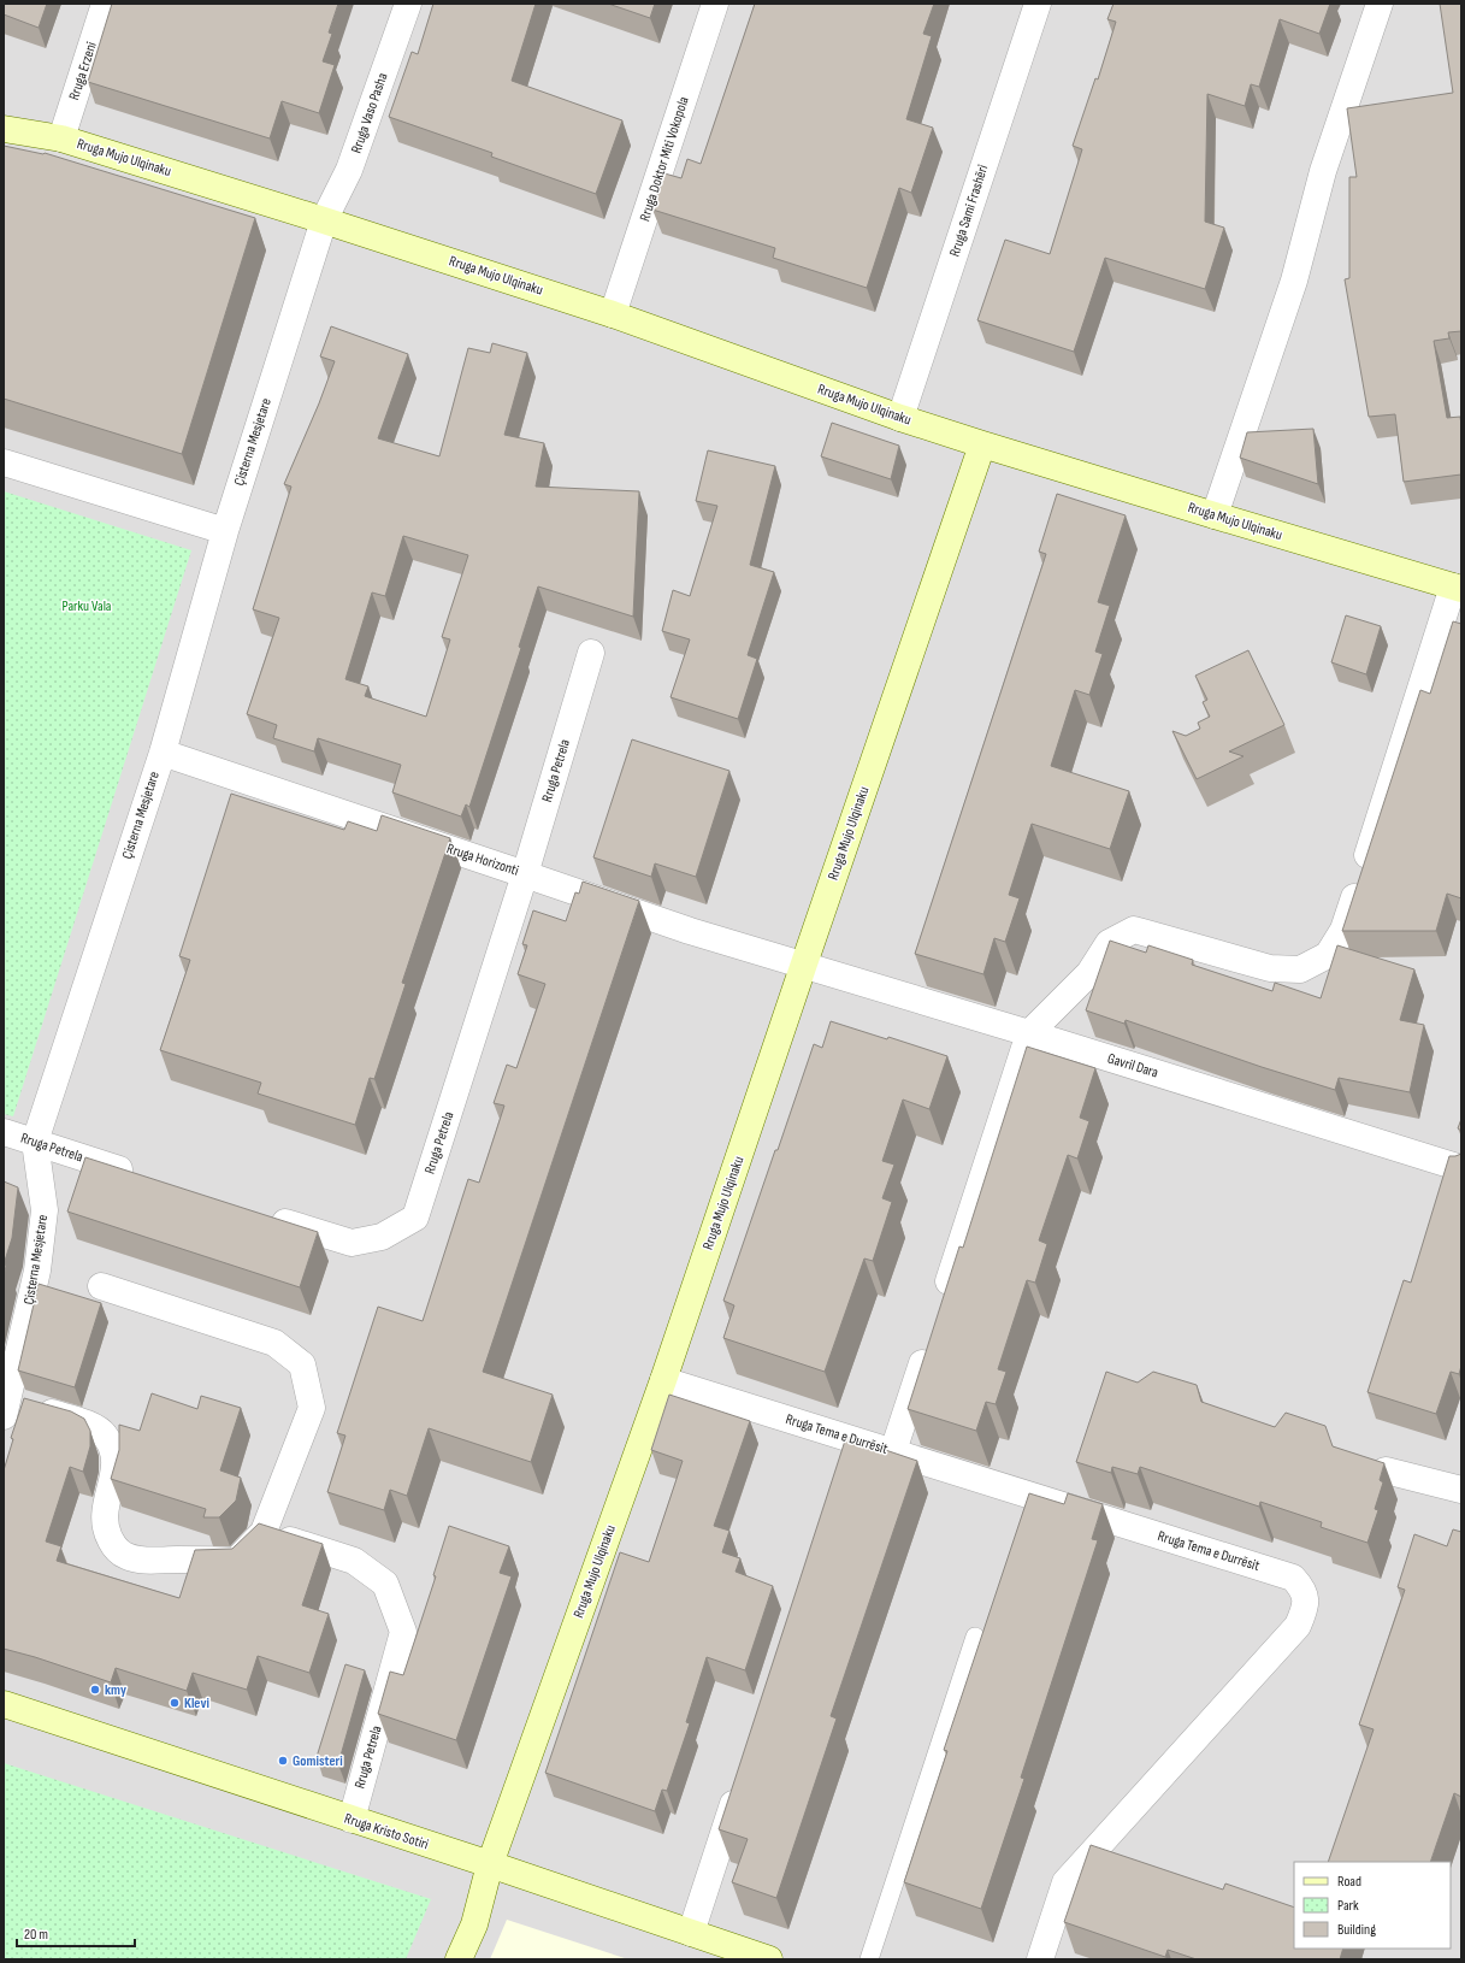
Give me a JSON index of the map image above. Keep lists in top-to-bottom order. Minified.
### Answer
{"streets":{"street":["Rruga Erzeni","Rruga Vaso Pasha","Rruga Mujo Ulqinaku","Rruga Doktor Miti Vokopola","Rruga Sami Frashëri","Çisterna Mesjetare","Rruga Petrela","Rruga Horizonti","Gavril Dara","Rruga Tema e Durrësit","Rruga Kristo Sotiri"]},"crossings":[["Rruga Erzeni","Rruga Mujo Ulqinaku"],["Rruga Vaso Pasha","Rruga Mujo Ulqinaku"],["Rruga Vaso Pasha","Çisterna Mesjetare"],["Rruga Mujo Ulqinaku","Rruga Doktor Miti Vokopola"],["Rruga Mujo Ulqinaku","Rruga Sami Frashëri"],["Rruga Mujo Ulqinaku","Çisterna Mesjetare"],["Rruga Mujo Ulqinaku","Rruga Horizonti"],["Rruga Mujo Ulqinaku","Gavril Dara"],["Rruga Mujo Ulqinaku","Rruga Tema e Durrësit"],["Rruga Mujo Ulqinaku","Rruga Kristo Sotiri"],["Çisterna Mesjetare","Rruga Petrela"],["Çisterna Mesjetare","Rruga Horizonti"],["Rruga Petrela","Rruga Horizonti"],["Rruga Petrela","Rruga Kristo Sotiri"],["Rruga Horizonti","Gavril Dara"]],"parks":["Parku Vala"],"places":["kmy","Klevi","Gomisteri"],"legend":["Road","Park","Building"],"scale_bar":"20 m"}
